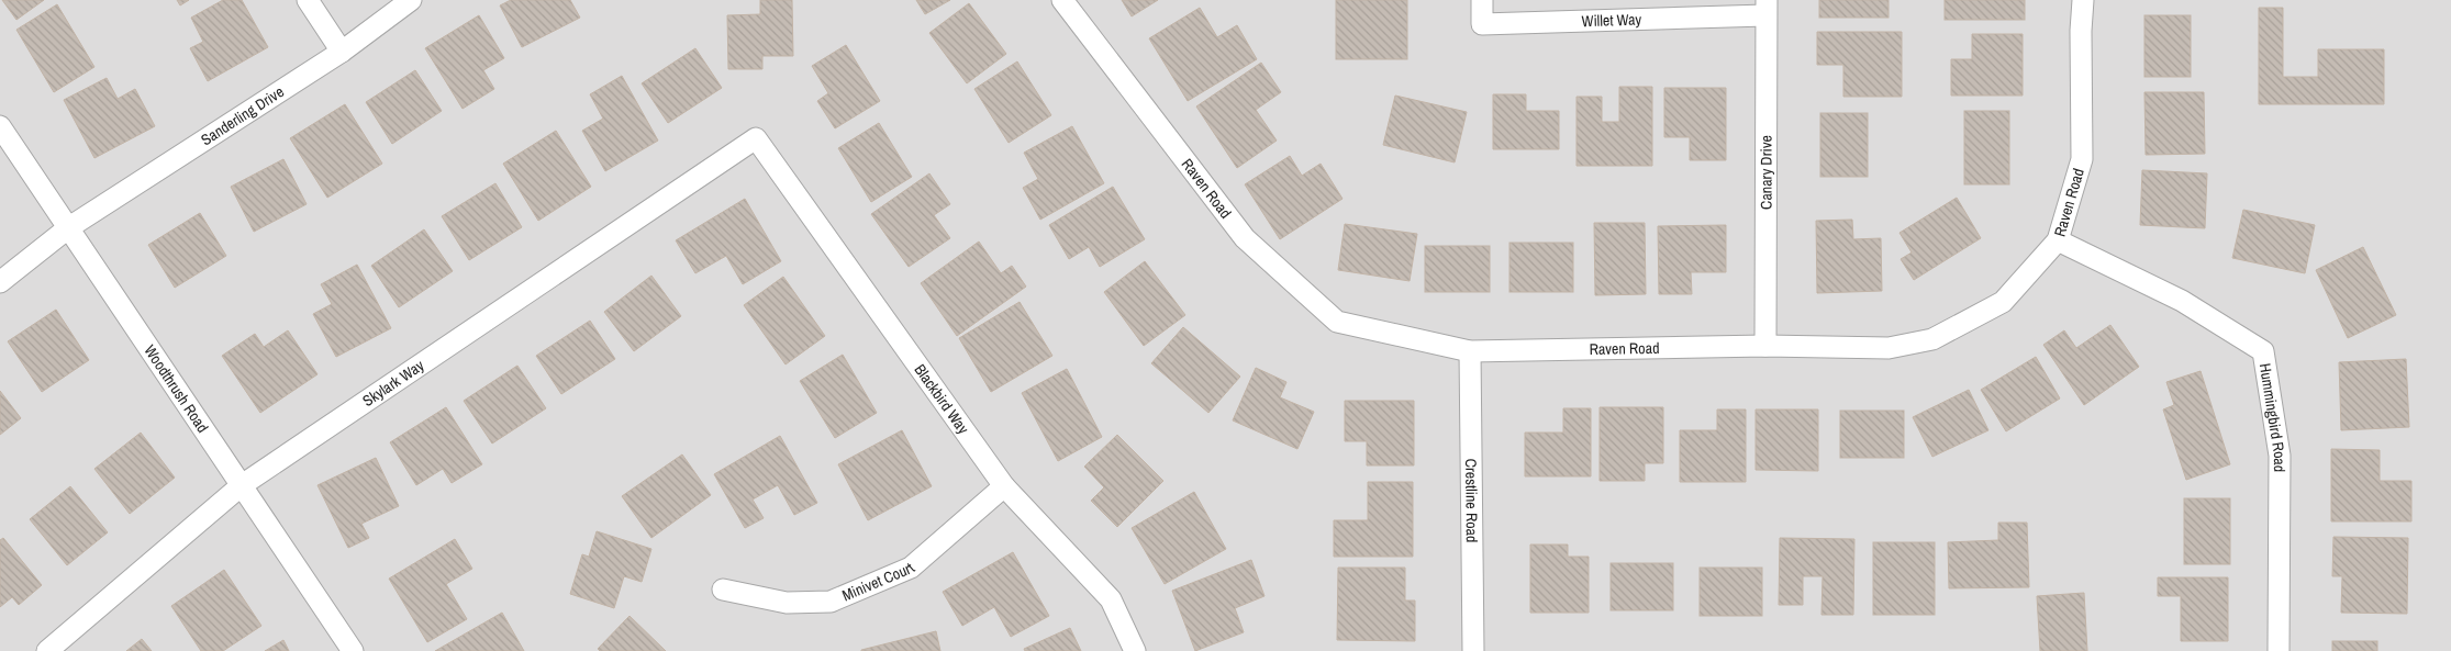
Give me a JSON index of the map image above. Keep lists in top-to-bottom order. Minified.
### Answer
{"streets":{"street":["Willet Way","Sanderling Drive","Canary Drive","Raven Road","Skylark Way","Woodthrush Road","Blackbird Way","Hummingbird Road","Crestline Road","Minivet Court"]},"crossings":[["Willet Way","Canary Drive"],["Sanderling Drive","Woodthrush Road"],["Canary Drive","Raven Road"],["Raven Road","Hummingbird Road"],["Raven Road","Crestline Road"],["Skylark Way","Woodthrush Road"],["Skylark Way","Blackbird Way"],["Blackbird Way","Minivet Court"]]}
